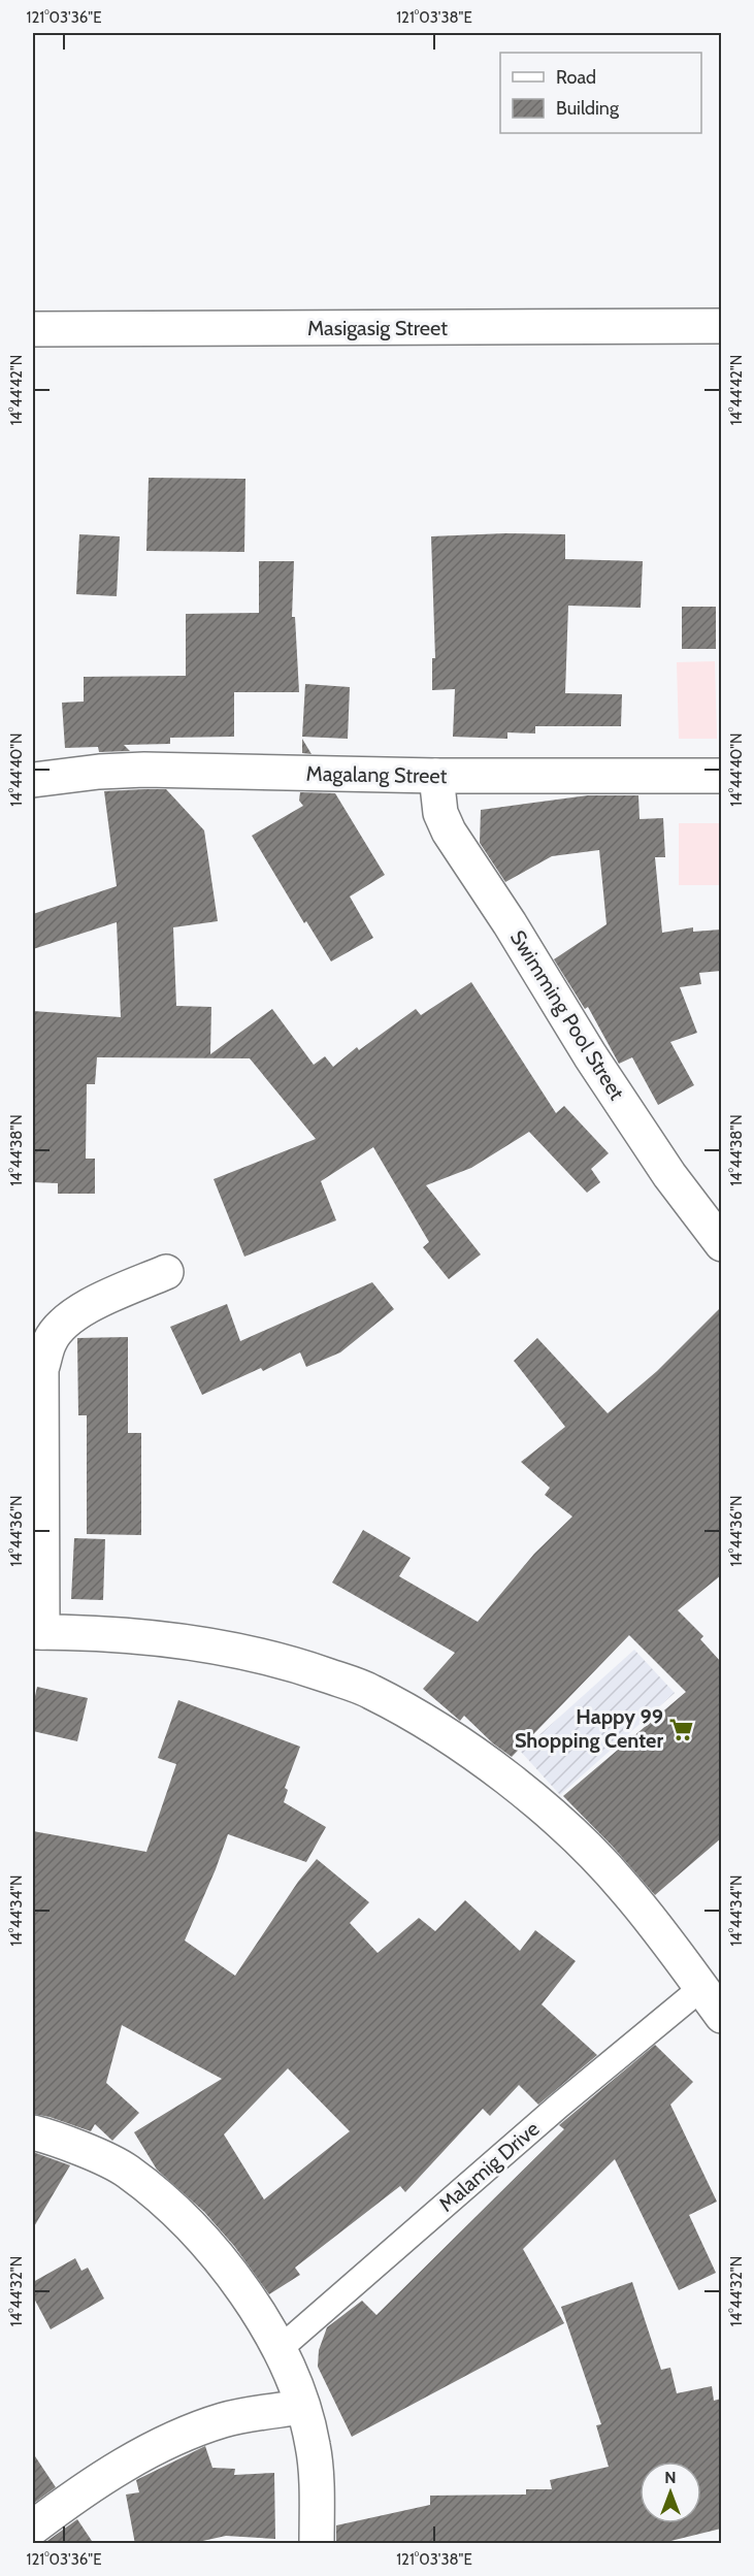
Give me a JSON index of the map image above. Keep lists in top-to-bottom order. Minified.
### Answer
{"streets":{"street":["Masigasig Street","Magalang Street","Swimming Pool Street"],"lane":["Malamig Drive"]},"crossings":[["Magalang Street","Swimming Pool Street"]],"places":{"supermarket":["Happy 99 Shopping Center"]},"legend":["Road","Building"],"north":"top","coordinates":["121°03'36\"E","121°03'38\"E","14°44'42\"N","14°44'40\"N","14°44'38\"N","14°44'36\"N","14°44'34\"N","14°44'32\"N"]}
